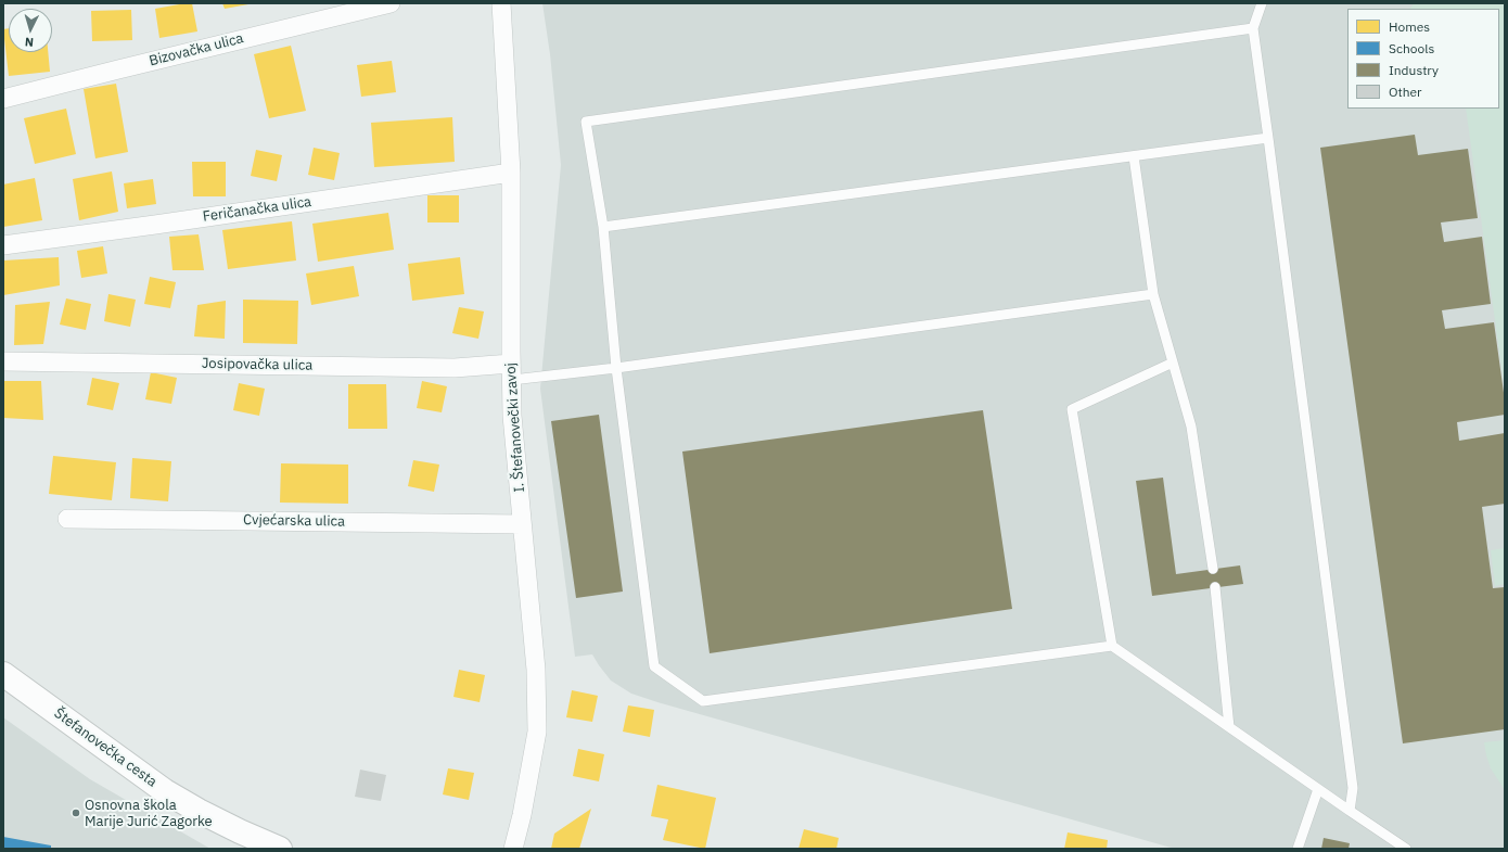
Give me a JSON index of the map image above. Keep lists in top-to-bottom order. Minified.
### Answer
{"streets":{"street":["Bizovačka ulica","Feričanačka ulica","Josipovačka ulica","I. Štefanovečki zavoj","Cvjećarska ulica","Štefanovečka cesta"]},"crossings":[["Feričanačka ulica","I. Štefanovečki zavoj"],["Josipovačka ulica","I. Štefanovečki zavoj"],["I. Štefanovečki zavoj","Cvjećarska ulica"]],"places":["Osnovna škola Marije Jurić Zagorke"],"legend":["Homes","Schools","Industry","Other"],"north":"bottom"}
